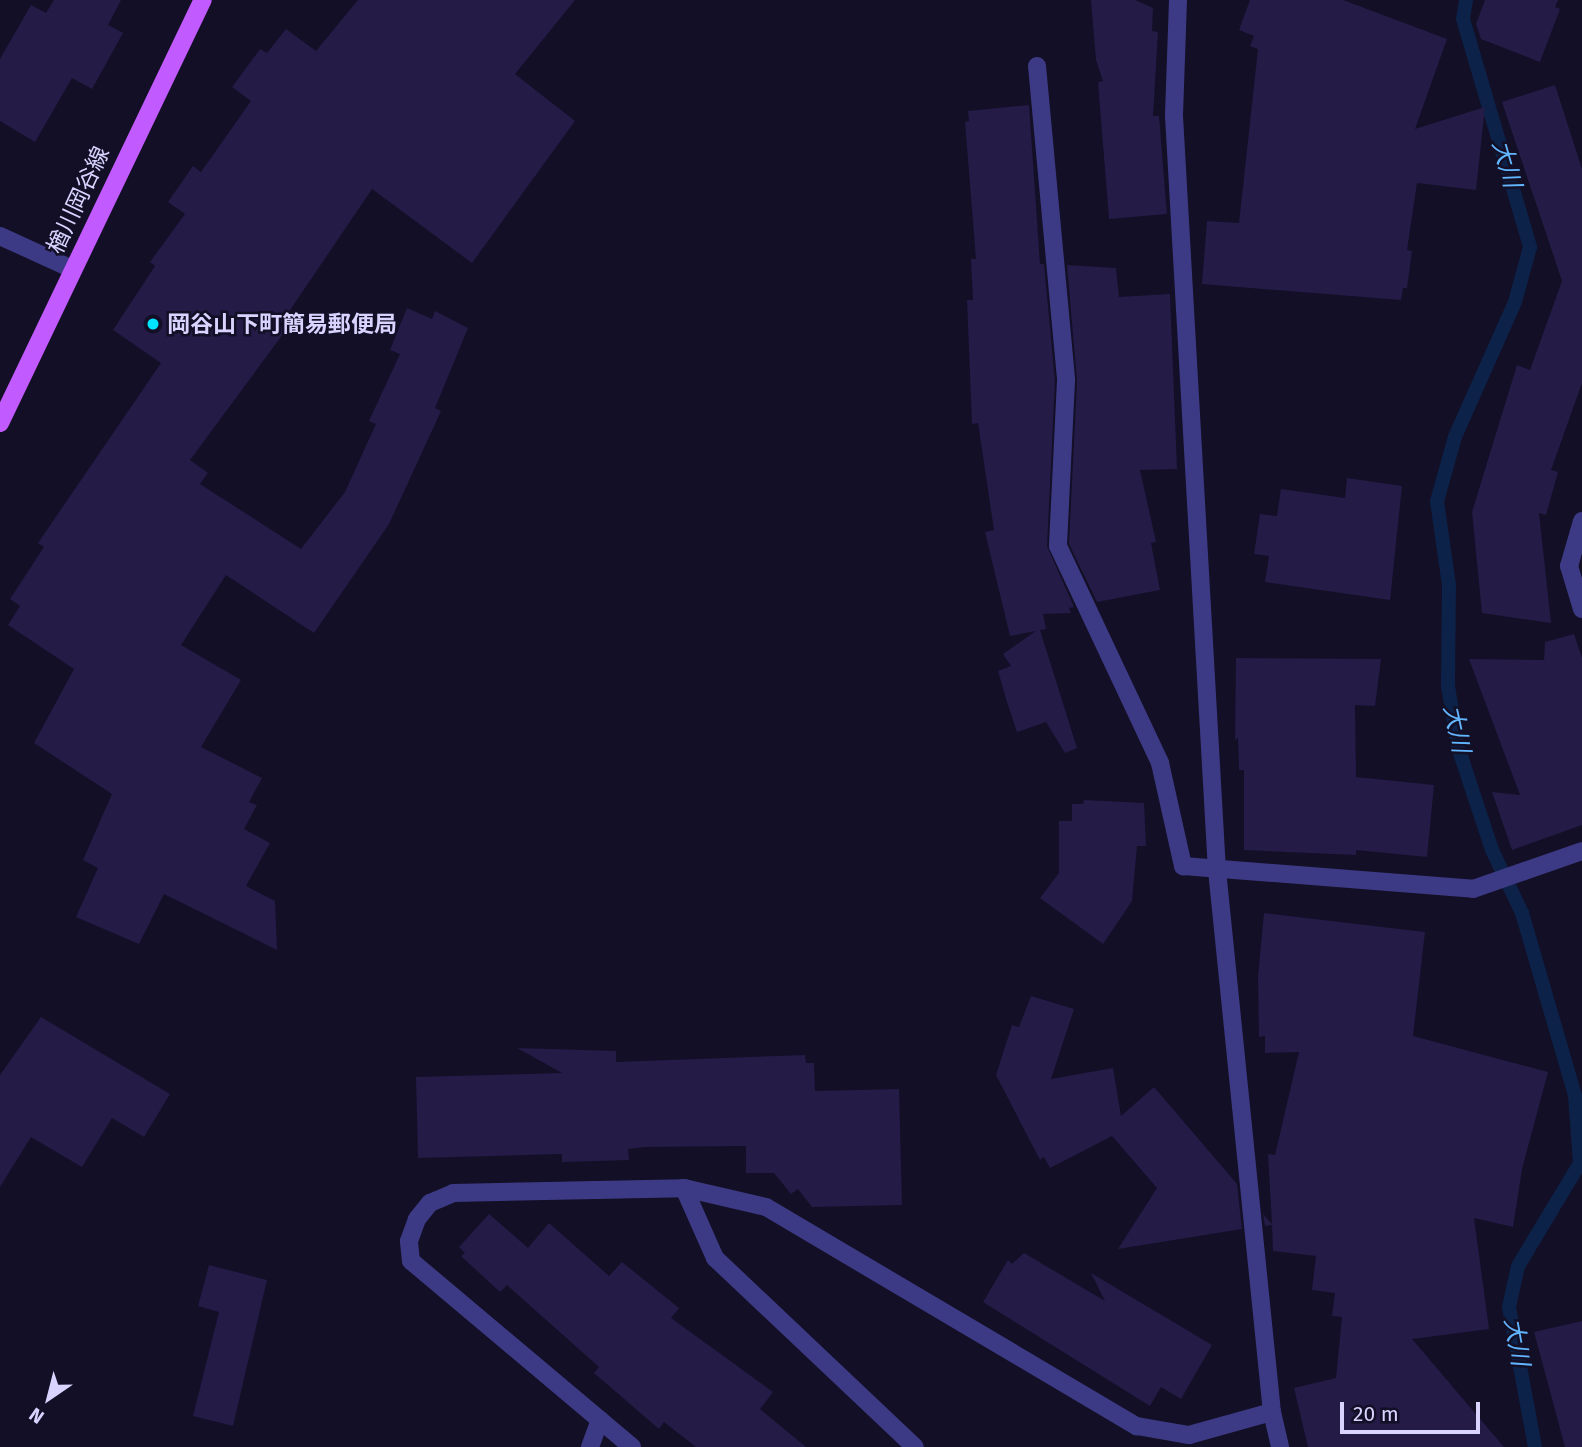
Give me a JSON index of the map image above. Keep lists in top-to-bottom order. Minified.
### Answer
{"streets":{"main road":["楢川岡谷線"]},"water":["大川"],"places":["岡谷山下町簡易郵便局"],"scale_bar":"20 m","north":"bottom left"}
